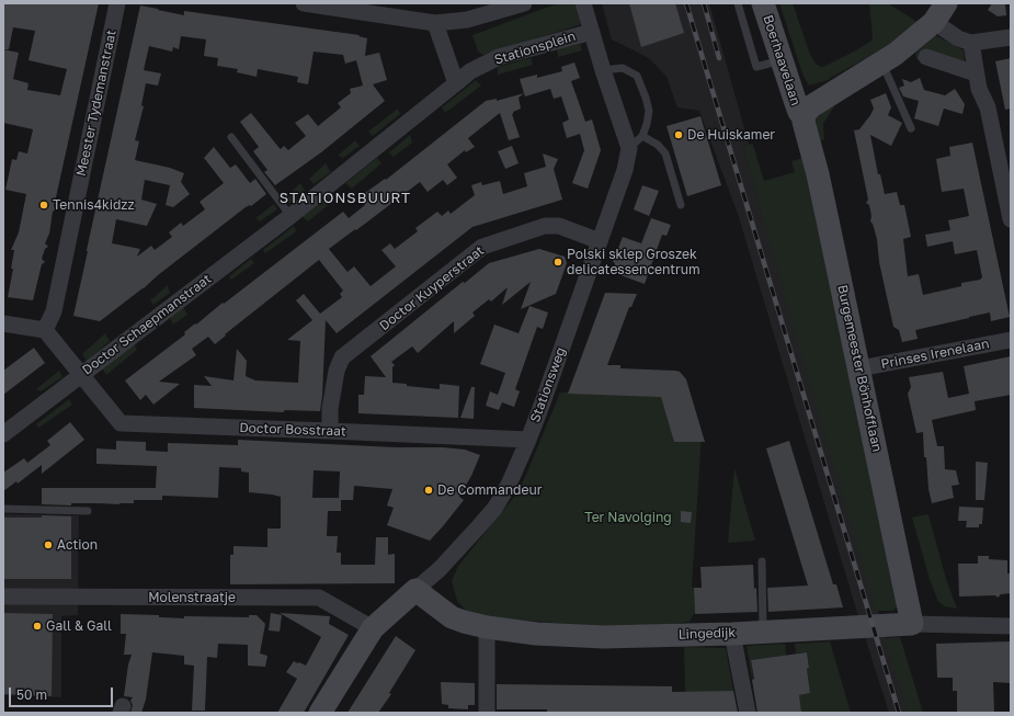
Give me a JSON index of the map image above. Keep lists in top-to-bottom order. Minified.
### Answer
{"streets":{"street":["Stationsplein","Boerhaavelaan","Meester Tydemanstraat","Doctor Kuyperstraat","Doctor Schaepmanstraat","Prinses Irenelaan","Burgemeester Bönhofflaan","Stationsweg","Doctor Bosstraat","Molenstraatje","Lingedijk"]},"crossings":[["Stationsplein","Doctor Schaepmanstraat"],["Stationsplein","Stationsweg"],["Boerhaavelaan","Burgemeester Bönhofflaan"],["Meester Tydemanstraat","Doctor Bosstraat"],["Doctor Kuyperstraat","Stationsweg"],["Doctor Kuyperstraat","Doctor Bosstraat"],["Doctor Schaepmanstraat","Doctor Bosstraat"],["Prinses Irenelaan","Burgemeester Bönhofflaan"],["Burgemeester Bönhofflaan","Lingedijk"],["Stationsweg","Doctor Bosstraat"],["Stationsweg","Lingedijk"]],"districts":["STATIONSBUURT"],"parks":["Ter Navolging"],"places":["De Huiskamer","Tennis4kidzz","Polski sklep Groszek delicatessencentrum","De Commandeur","Action","Gall & Gall"],"scale_bar":"50 m"}
